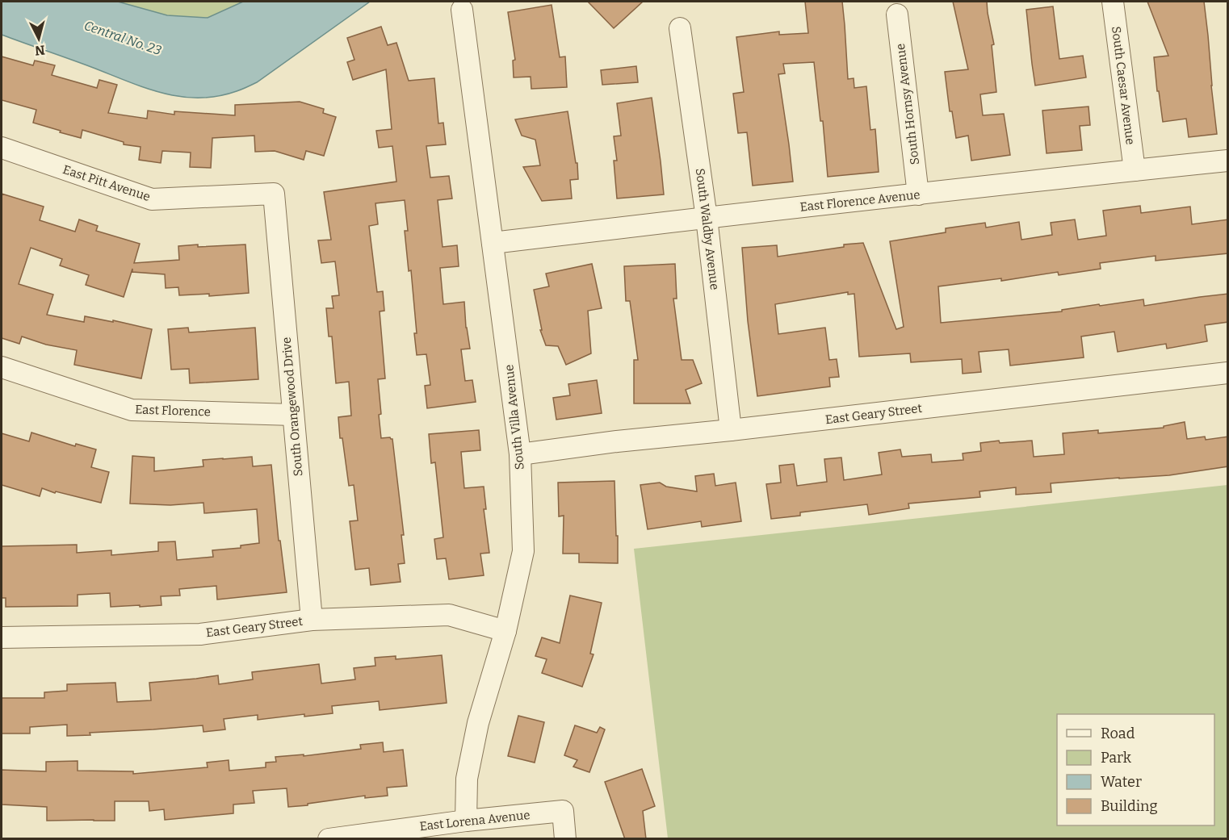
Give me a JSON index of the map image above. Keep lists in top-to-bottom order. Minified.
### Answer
{"streets":{"street":["South Caesar Avenue","South Hornsy Avenue","East Pitt Avenue","East Florence Avenue","South Waldby Avenue","South Orangewood Drive","East Florence","East Geary Street","South Villa Avenue","East Lorena Avenue"]},"crossings":[["South Caesar Avenue","East Florence Avenue"],["South Hornsy Avenue","East Florence Avenue"],["East Pitt Avenue","South Orangewood Drive"],["East Florence Avenue","South Waldby Avenue"],["East Florence Avenue","South Villa Avenue"],["South Waldby Avenue","East Geary Street"],["South Orangewood Drive","East Florence"],["South Orangewood Drive","East Geary Street"],["East Geary Street","South Villa Avenue"],["South Villa Avenue","East Lorena Avenue"]],"water":["Central No. 23"],"legend":["Road","Park","Water","Building"],"north":"bottom"}
